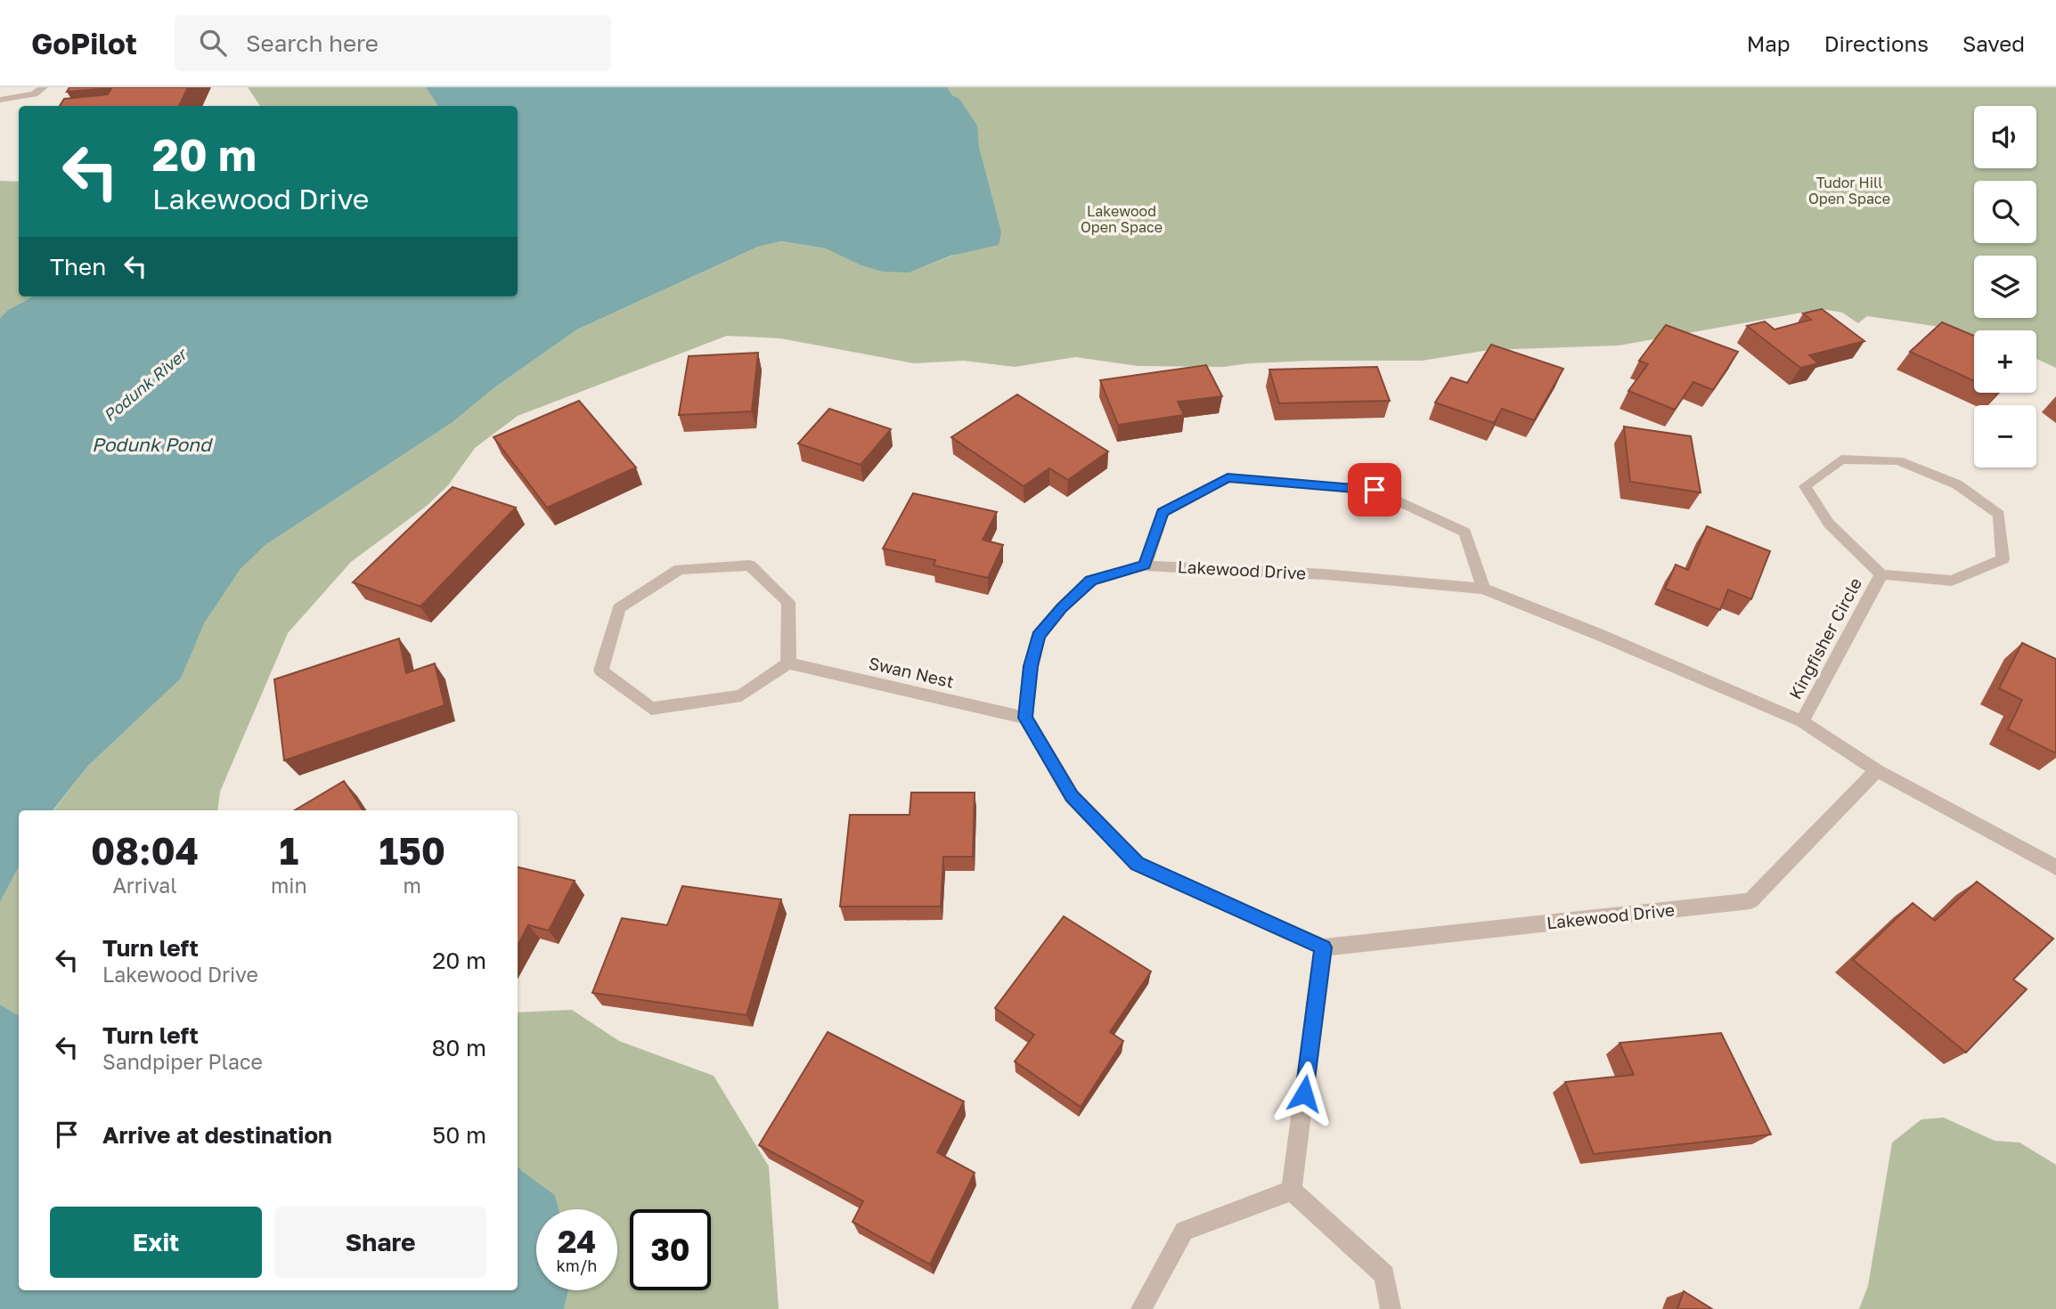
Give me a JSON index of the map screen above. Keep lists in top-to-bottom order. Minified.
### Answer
{"streets":{"street":["Lakewood Drive","Kingfisher Circle","Swan Nest"]},"crossings":[["Lakewood Drive","Kingfisher Circle"],["Lakewood Drive","Swan Nest"]],"water":["Podunk River","Podunk Pond"],"parks":["Tudor Hill Open Space","Lakewood Open Space"],"page":{"header":"GoPilot","search":"Search here","nav":["Map","Directions","Saved"],"map_buttons":["+","−"],"turn":["20 m","Lakewood Drive"],"then":"Then","eta":["08:04","Arrival","1","min","150","m"],"list":[{"name":"Turn left","note":"Lakewood Drive","value":"20 m"},{"name":"Turn left","note":"Sandpiper Place","value":"80 m"},{"name":"Arrive at destination","value":"50 m"}],"buttons":["Exit","Share"],"speed":"24 km/h","limit":"30"}}
